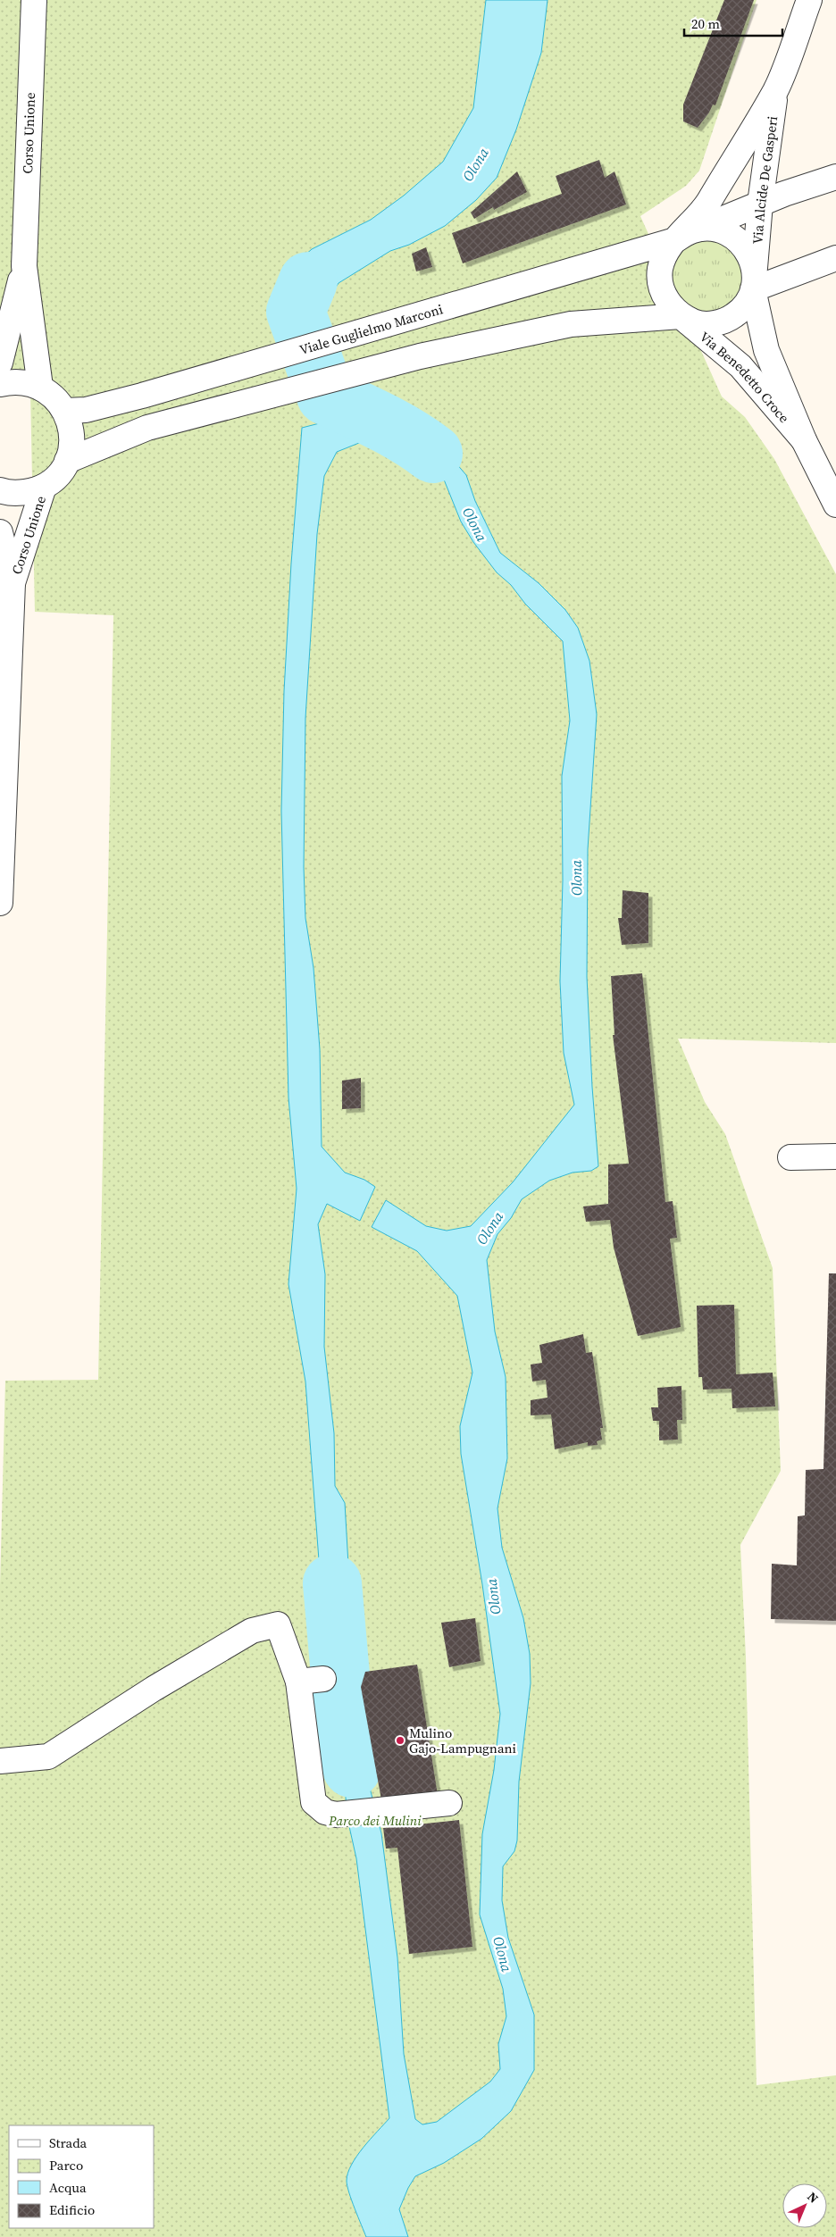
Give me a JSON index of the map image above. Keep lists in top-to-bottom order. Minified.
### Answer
{"streets":{"street":["Corso Unione","Via Alcide De Gasperi","Viale Guglielmo Marconi","Via Benedetto Croce"]},"crossings":[["Via Alcide De Gasperi","Viale Guglielmo Marconi"],["Via Alcide De Gasperi","Via Benedetto Croce"],["Viale Guglielmo Marconi","Via Benedetto Croce"]],"water":["Olona"],"parks":["Parco dei Mulini"],"places":["Mulino Gajo-Lampugnani"],"legend":["Strada","Parco","Acqua","Edificio"],"scale_bar":"20 m","north":"top right"}
